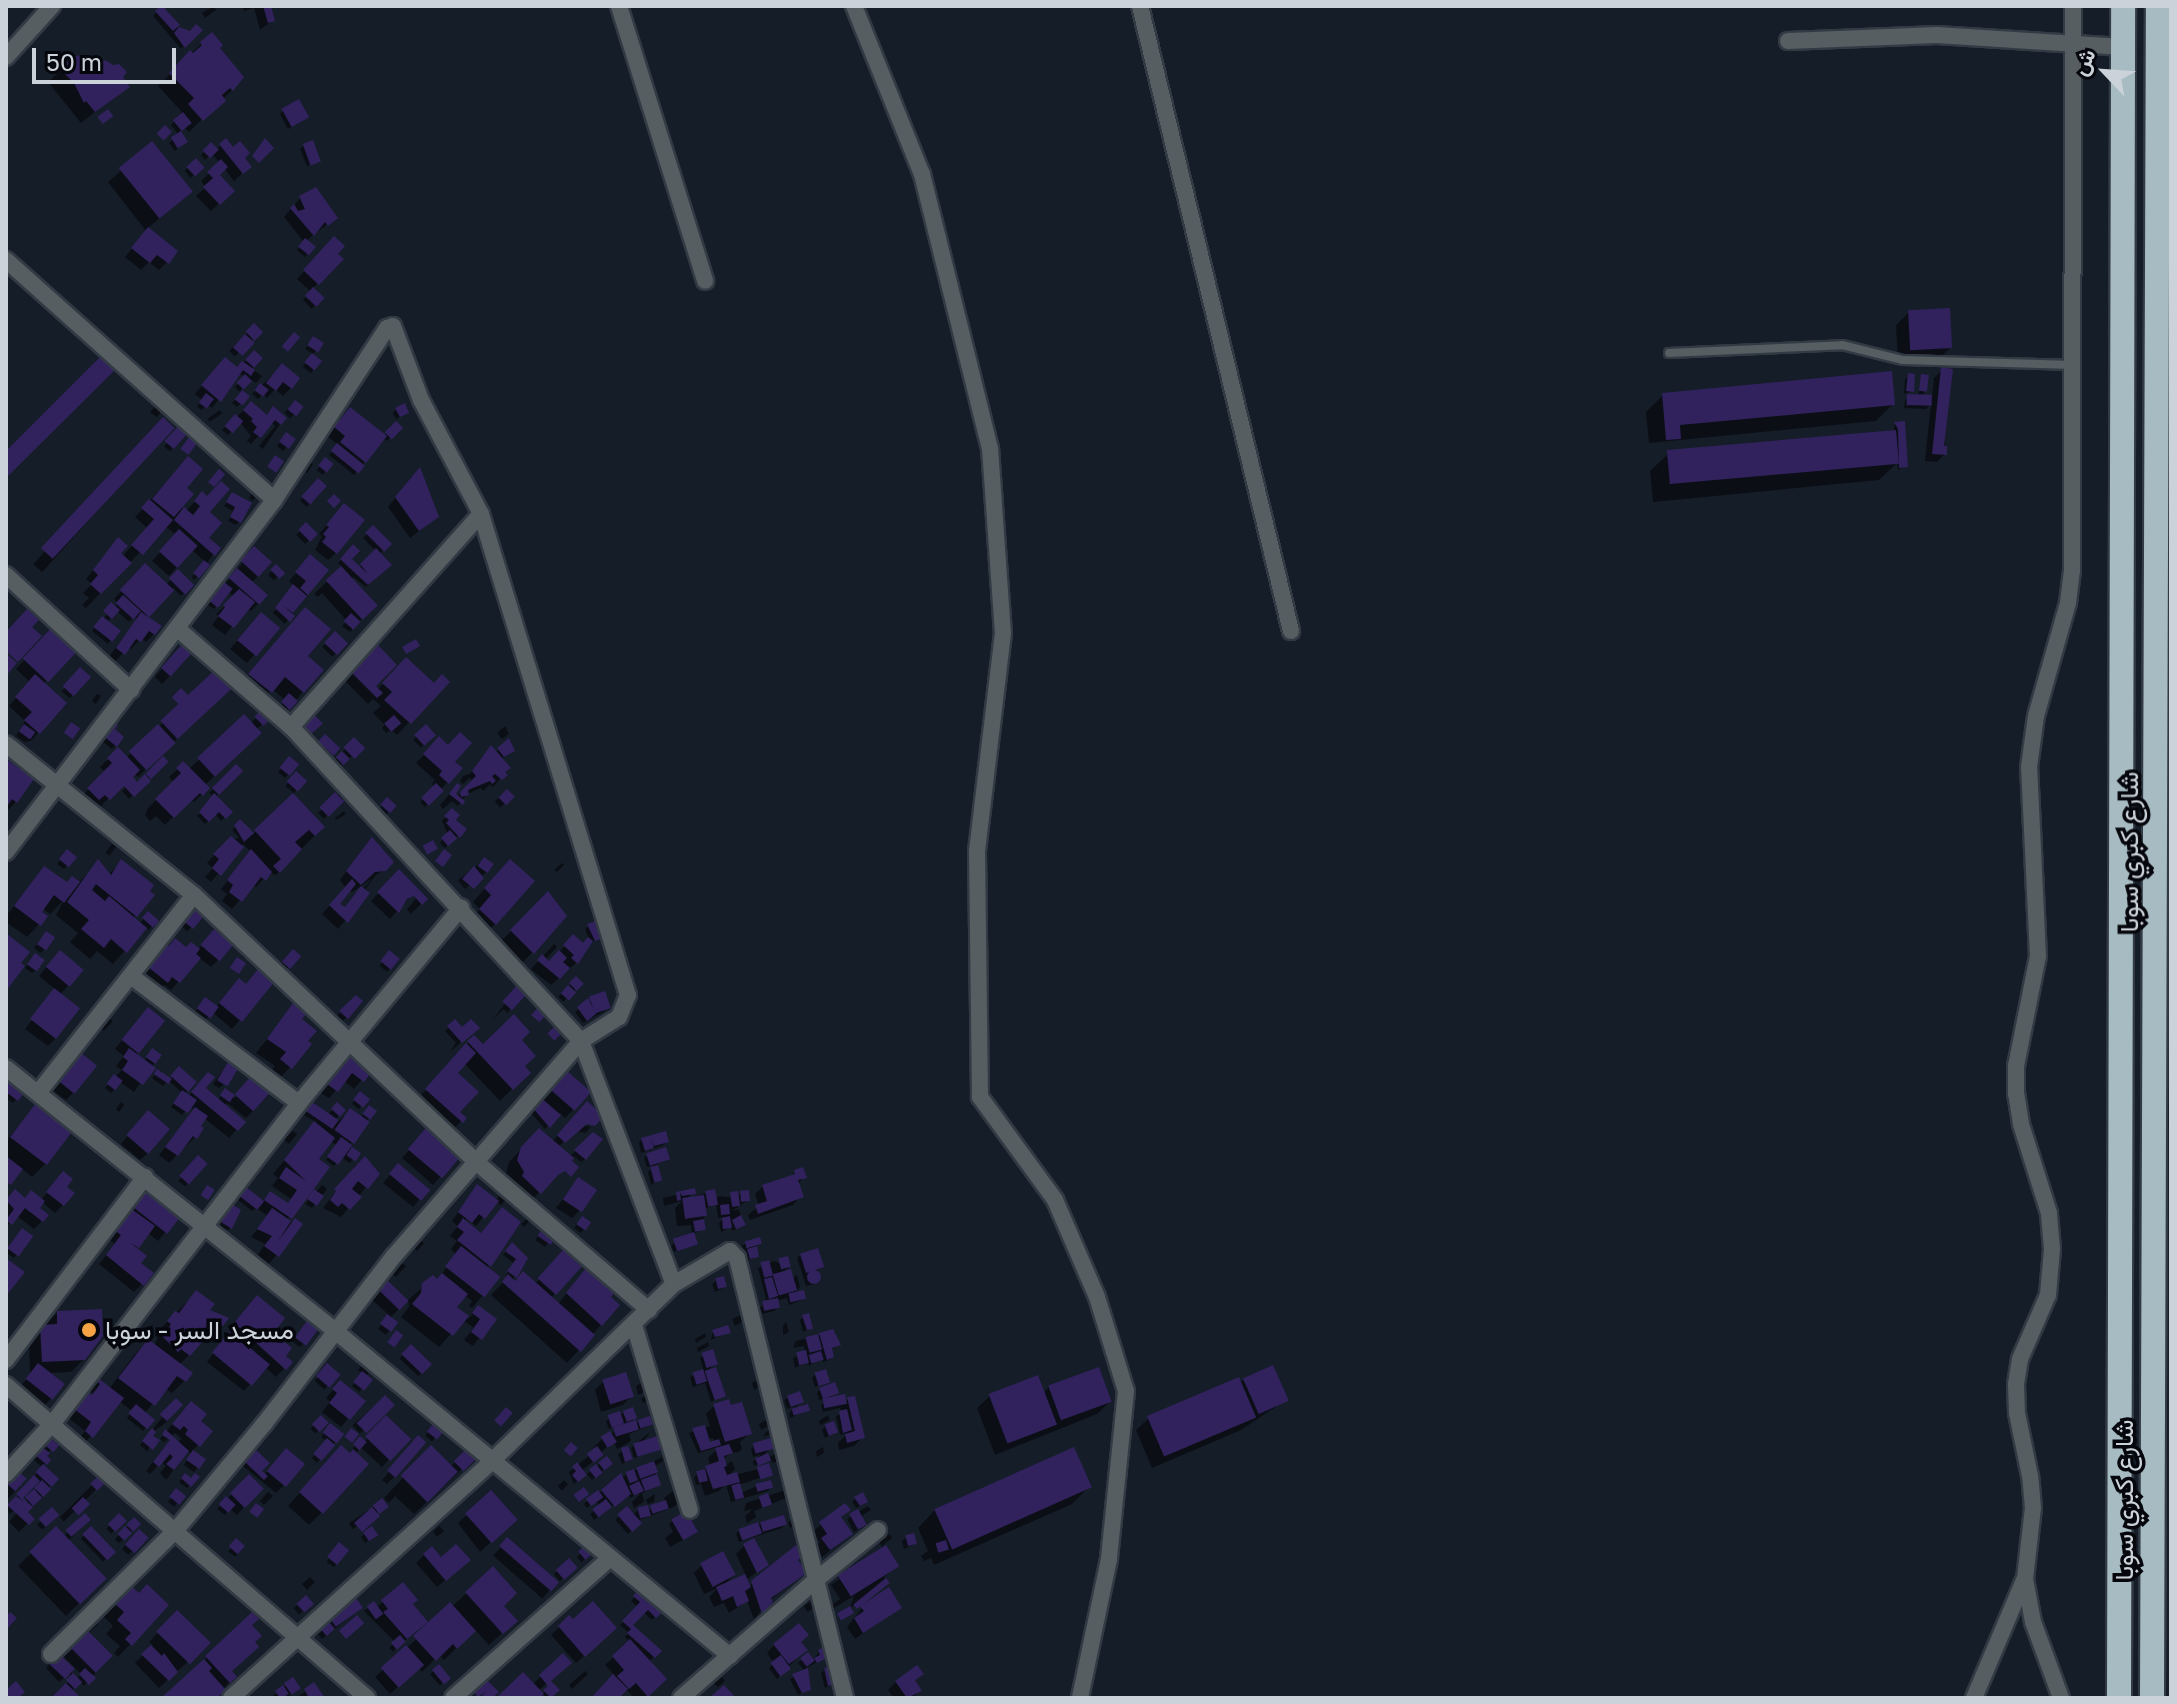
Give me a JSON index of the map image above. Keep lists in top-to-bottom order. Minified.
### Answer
{"streets":{"highway":["شارع كبري سوبا"]},"places":["مسجد السر - سوبا"],"scale_bar":"50 m","north":"top left"}
